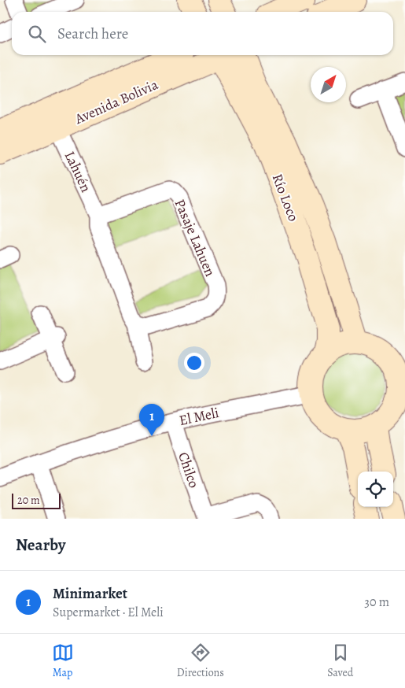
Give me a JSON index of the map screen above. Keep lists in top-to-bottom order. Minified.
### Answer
{"streets":{"street":["Avenida Bolivia","Lahuén","Río Loco","Pasaje Lahuen","El Meli","Chilco"]},"crossings":[["Avenida Bolivia","Lahuén"],["Lahuén","Pasaje Lahuen"],["Río Loco","El Meli"],["El Meli","Chilco"]],"scale_bar":"20 m","north":"top right","page":{"search":"Search here","pins":"1","scale":"20 m","heading":"Nearby","list":[{"mark":"1","name":"Minimarket","note":"Supermarket · El Meli","value":"30 m"}],"nav":["Map","Directions","Saved"]}}
